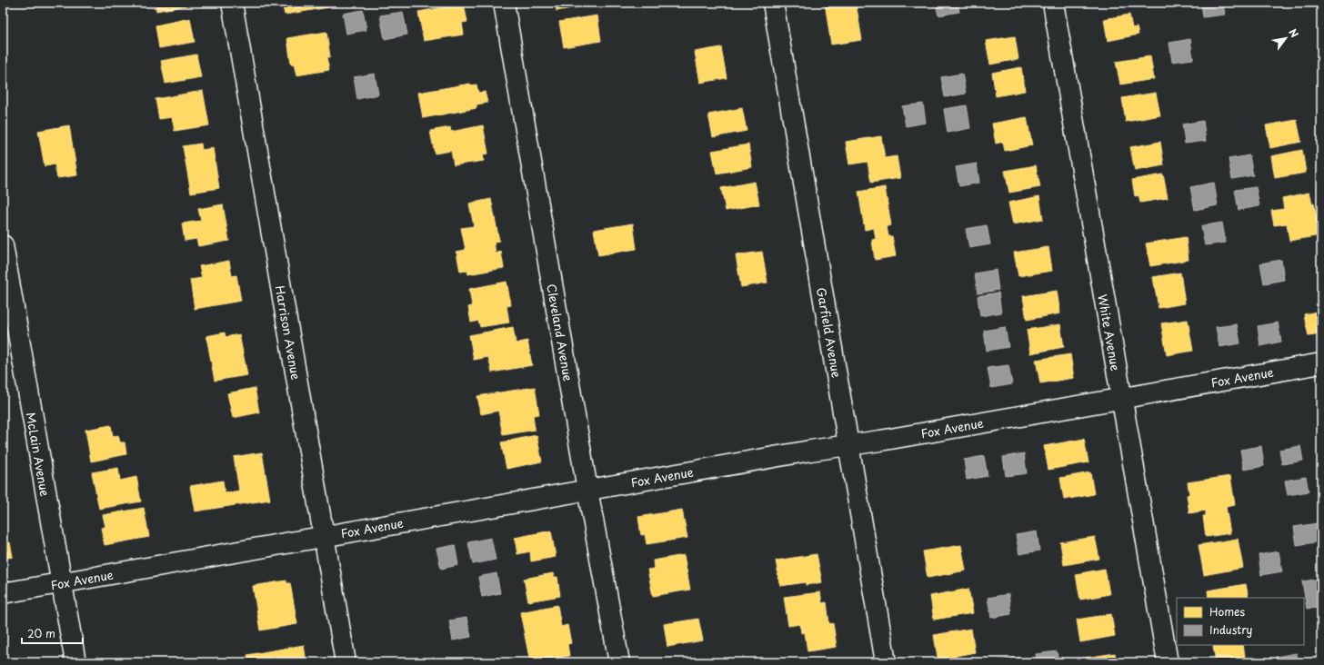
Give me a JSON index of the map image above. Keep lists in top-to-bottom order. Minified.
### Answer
{"streets":{"street":["Harrison Avenue","Cleveland Avenue","Garfield Avenue","White Avenue","Fox Avenue","McLain Avenue"]},"crossings":[["Harrison Avenue","Fox Avenue"],["Cleveland Avenue","Fox Avenue"],["Garfield Avenue","Fox Avenue"],["White Avenue","Fox Avenue"],["Fox Avenue","McLain Avenue"]],"legend":["Homes","Industry"],"scale_bar":"20 m","north":"top right"}
